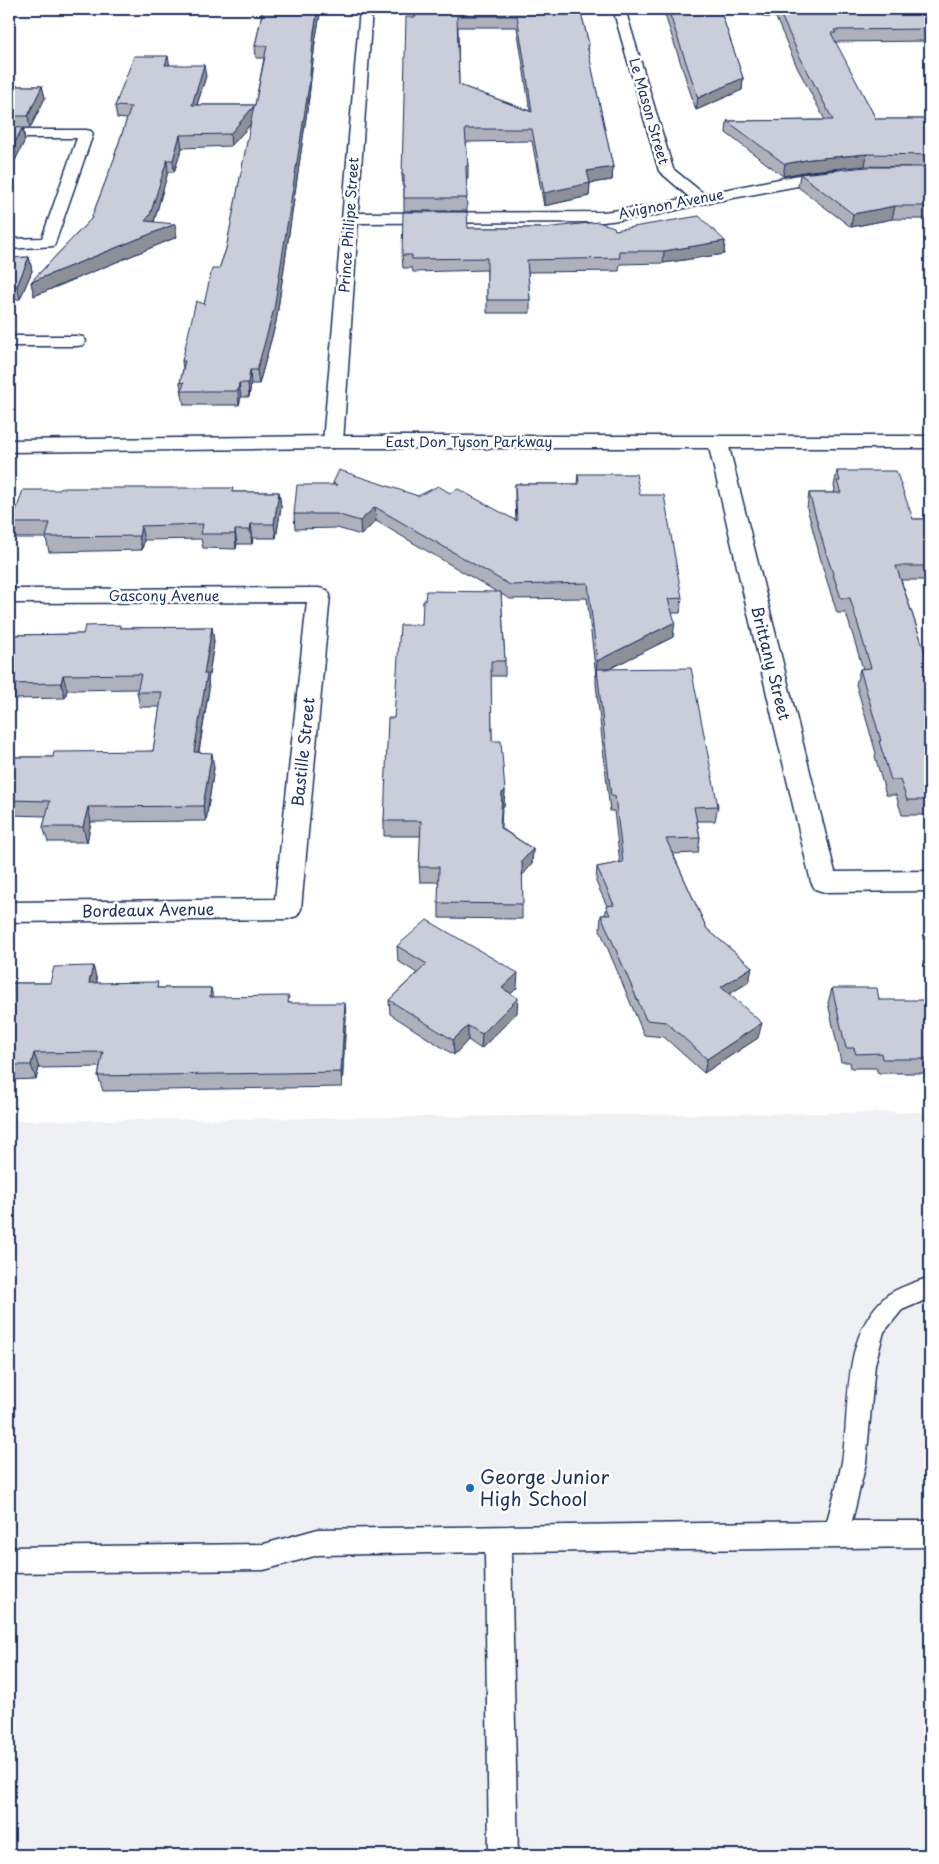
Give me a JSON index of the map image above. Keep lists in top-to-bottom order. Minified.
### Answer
{"streets":{"street":["Le Mason Street","Avignon Avenue","Prince Philipe Street","East Don Tyson Parkway","Gascony Avenue","Brittany Street","Bastille Street","Bordeaux Avenue"]},"crossings":[["Le Mason Street","Avignon Avenue"],["Avignon Avenue","Prince Philipe Street"],["Prince Philipe Street","East Don Tyson Parkway"],["East Don Tyson Parkway","Brittany Street"],["Gascony Avenue","Bastille Street"],["Bastille Street","Bordeaux Avenue"]],"places":["George Junior High School"]}
